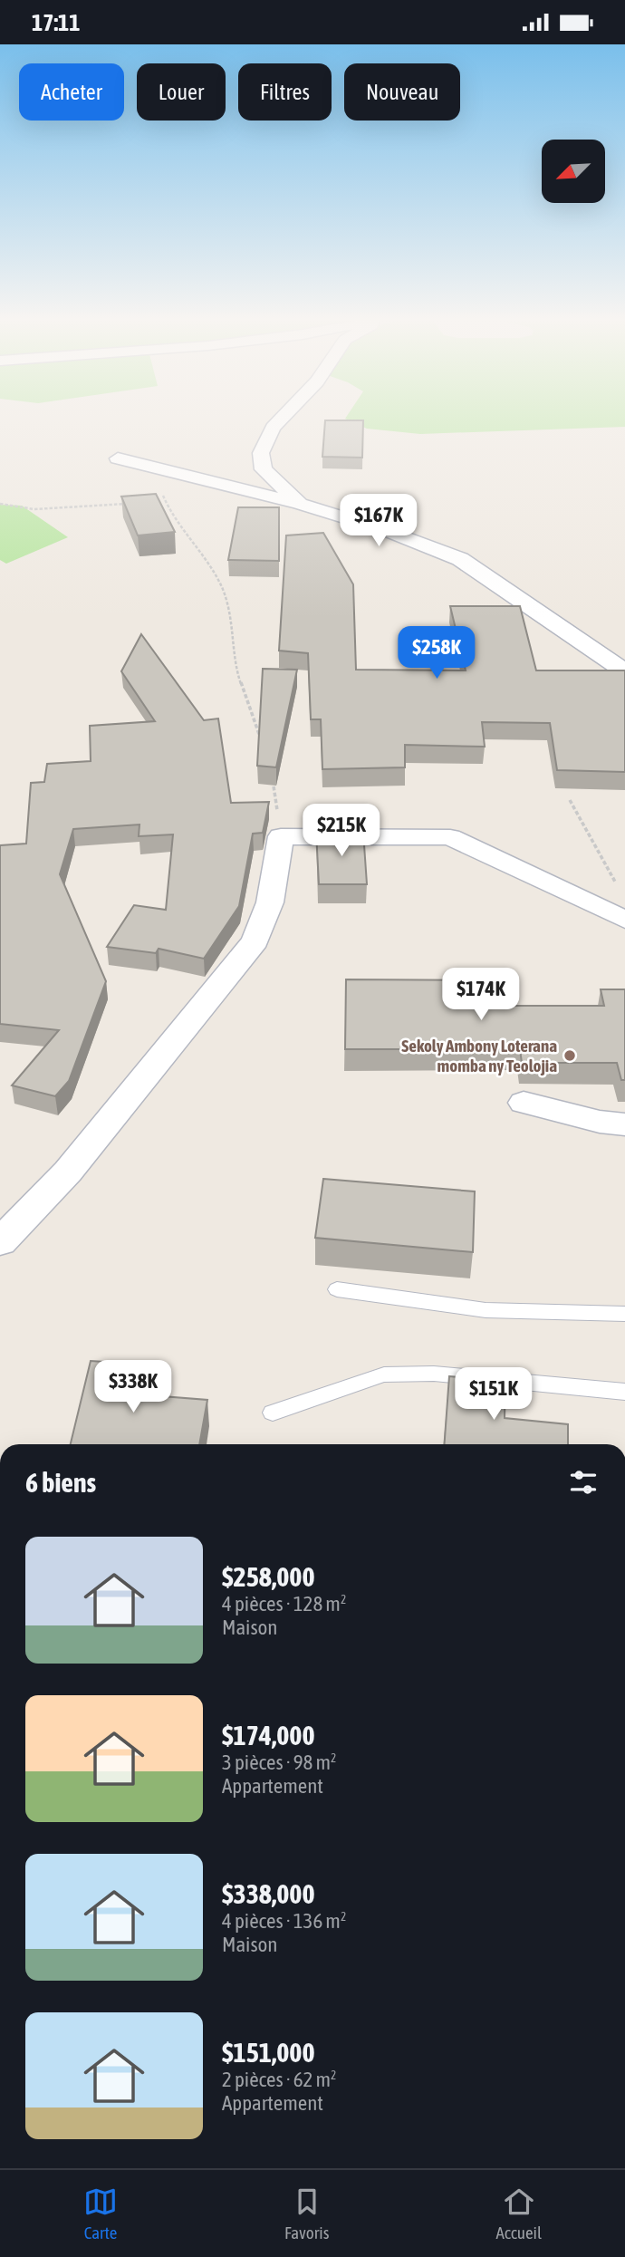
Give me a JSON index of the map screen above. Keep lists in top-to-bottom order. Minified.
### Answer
{"places":["Sekoly Ambony Loterana momba ny Teolojia"],"north":"bottom left","page":{"status":"17:11","chip":["Acheter","Louer","Filtres","Nouveau"],"price":["$167K","$258K","$215K","$174K","$338K","$151K"],"heading":"6 biens","list":[{"name":"$258,000","note":"4 pièces · 128 m² · Maison"},{"name":"$174,000","note":"3 pièces · 98 m² · Appartement"},{"name":"$338,000","note":"4 pièces · 136 m² · Maison"},{"name":"$151,000","note":"2 pièces · 62 m² · Appartement"}],"tabs":["Carte","Favoris","Accueil"]}}
